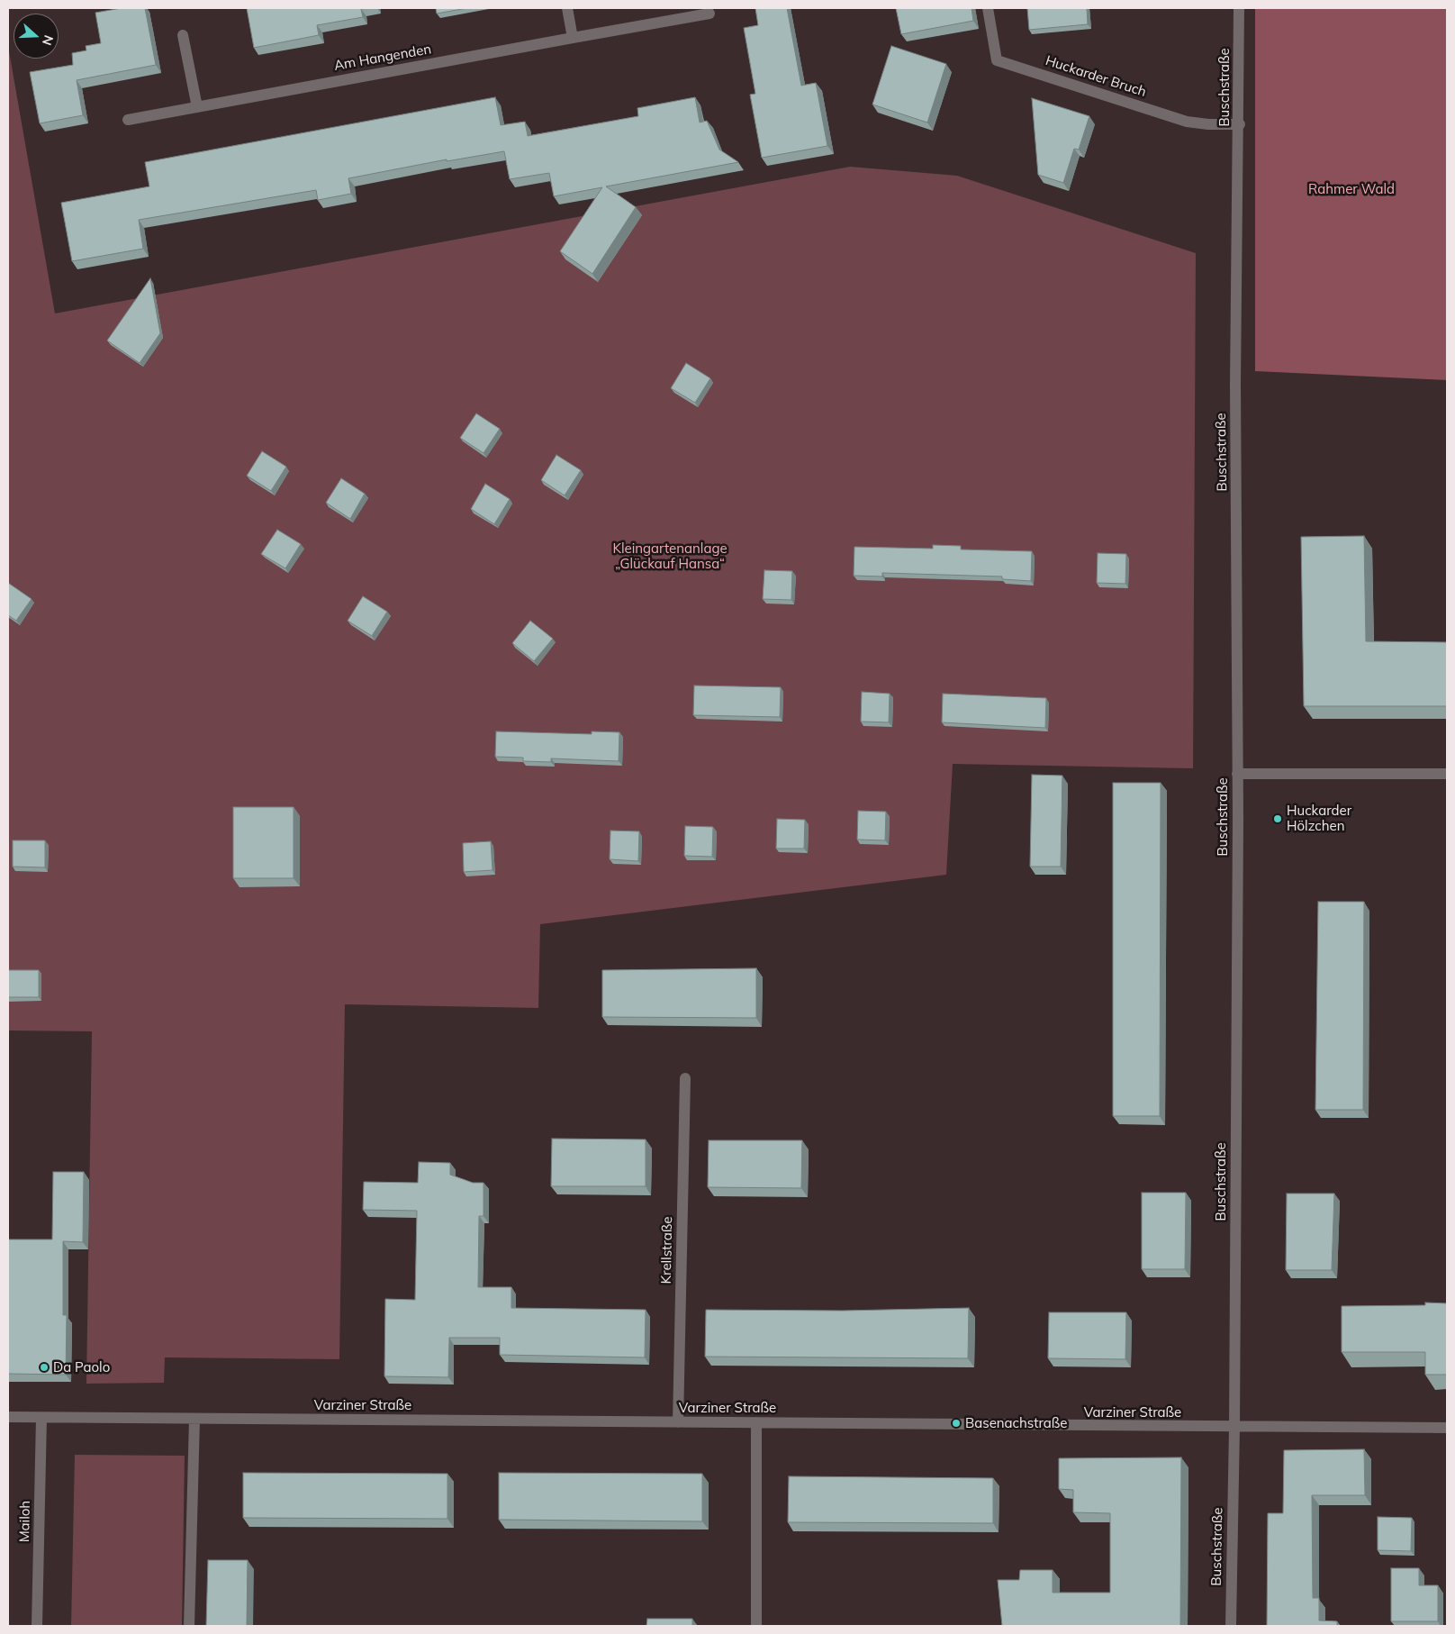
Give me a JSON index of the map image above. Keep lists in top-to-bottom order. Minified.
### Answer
{"streets":{"street":["Am Hangenden","Huckarder Bruch","Buschstraße","Krellstraße","Varziner Straße","Mailoh"]},"crossings":[["Huckarder Bruch","Buschstraße"],["Buschstraße","Varziner Straße"],["Krellstraße","Varziner Straße"],["Varziner Straße","Mailoh"]],"parks":["Rahmer Wald","Kleingartenanlage „Glückauf Hansa“"],"places":["Huckarder Hölzchen","Da Paolo","Basenachstraße"],"north":"right"}
